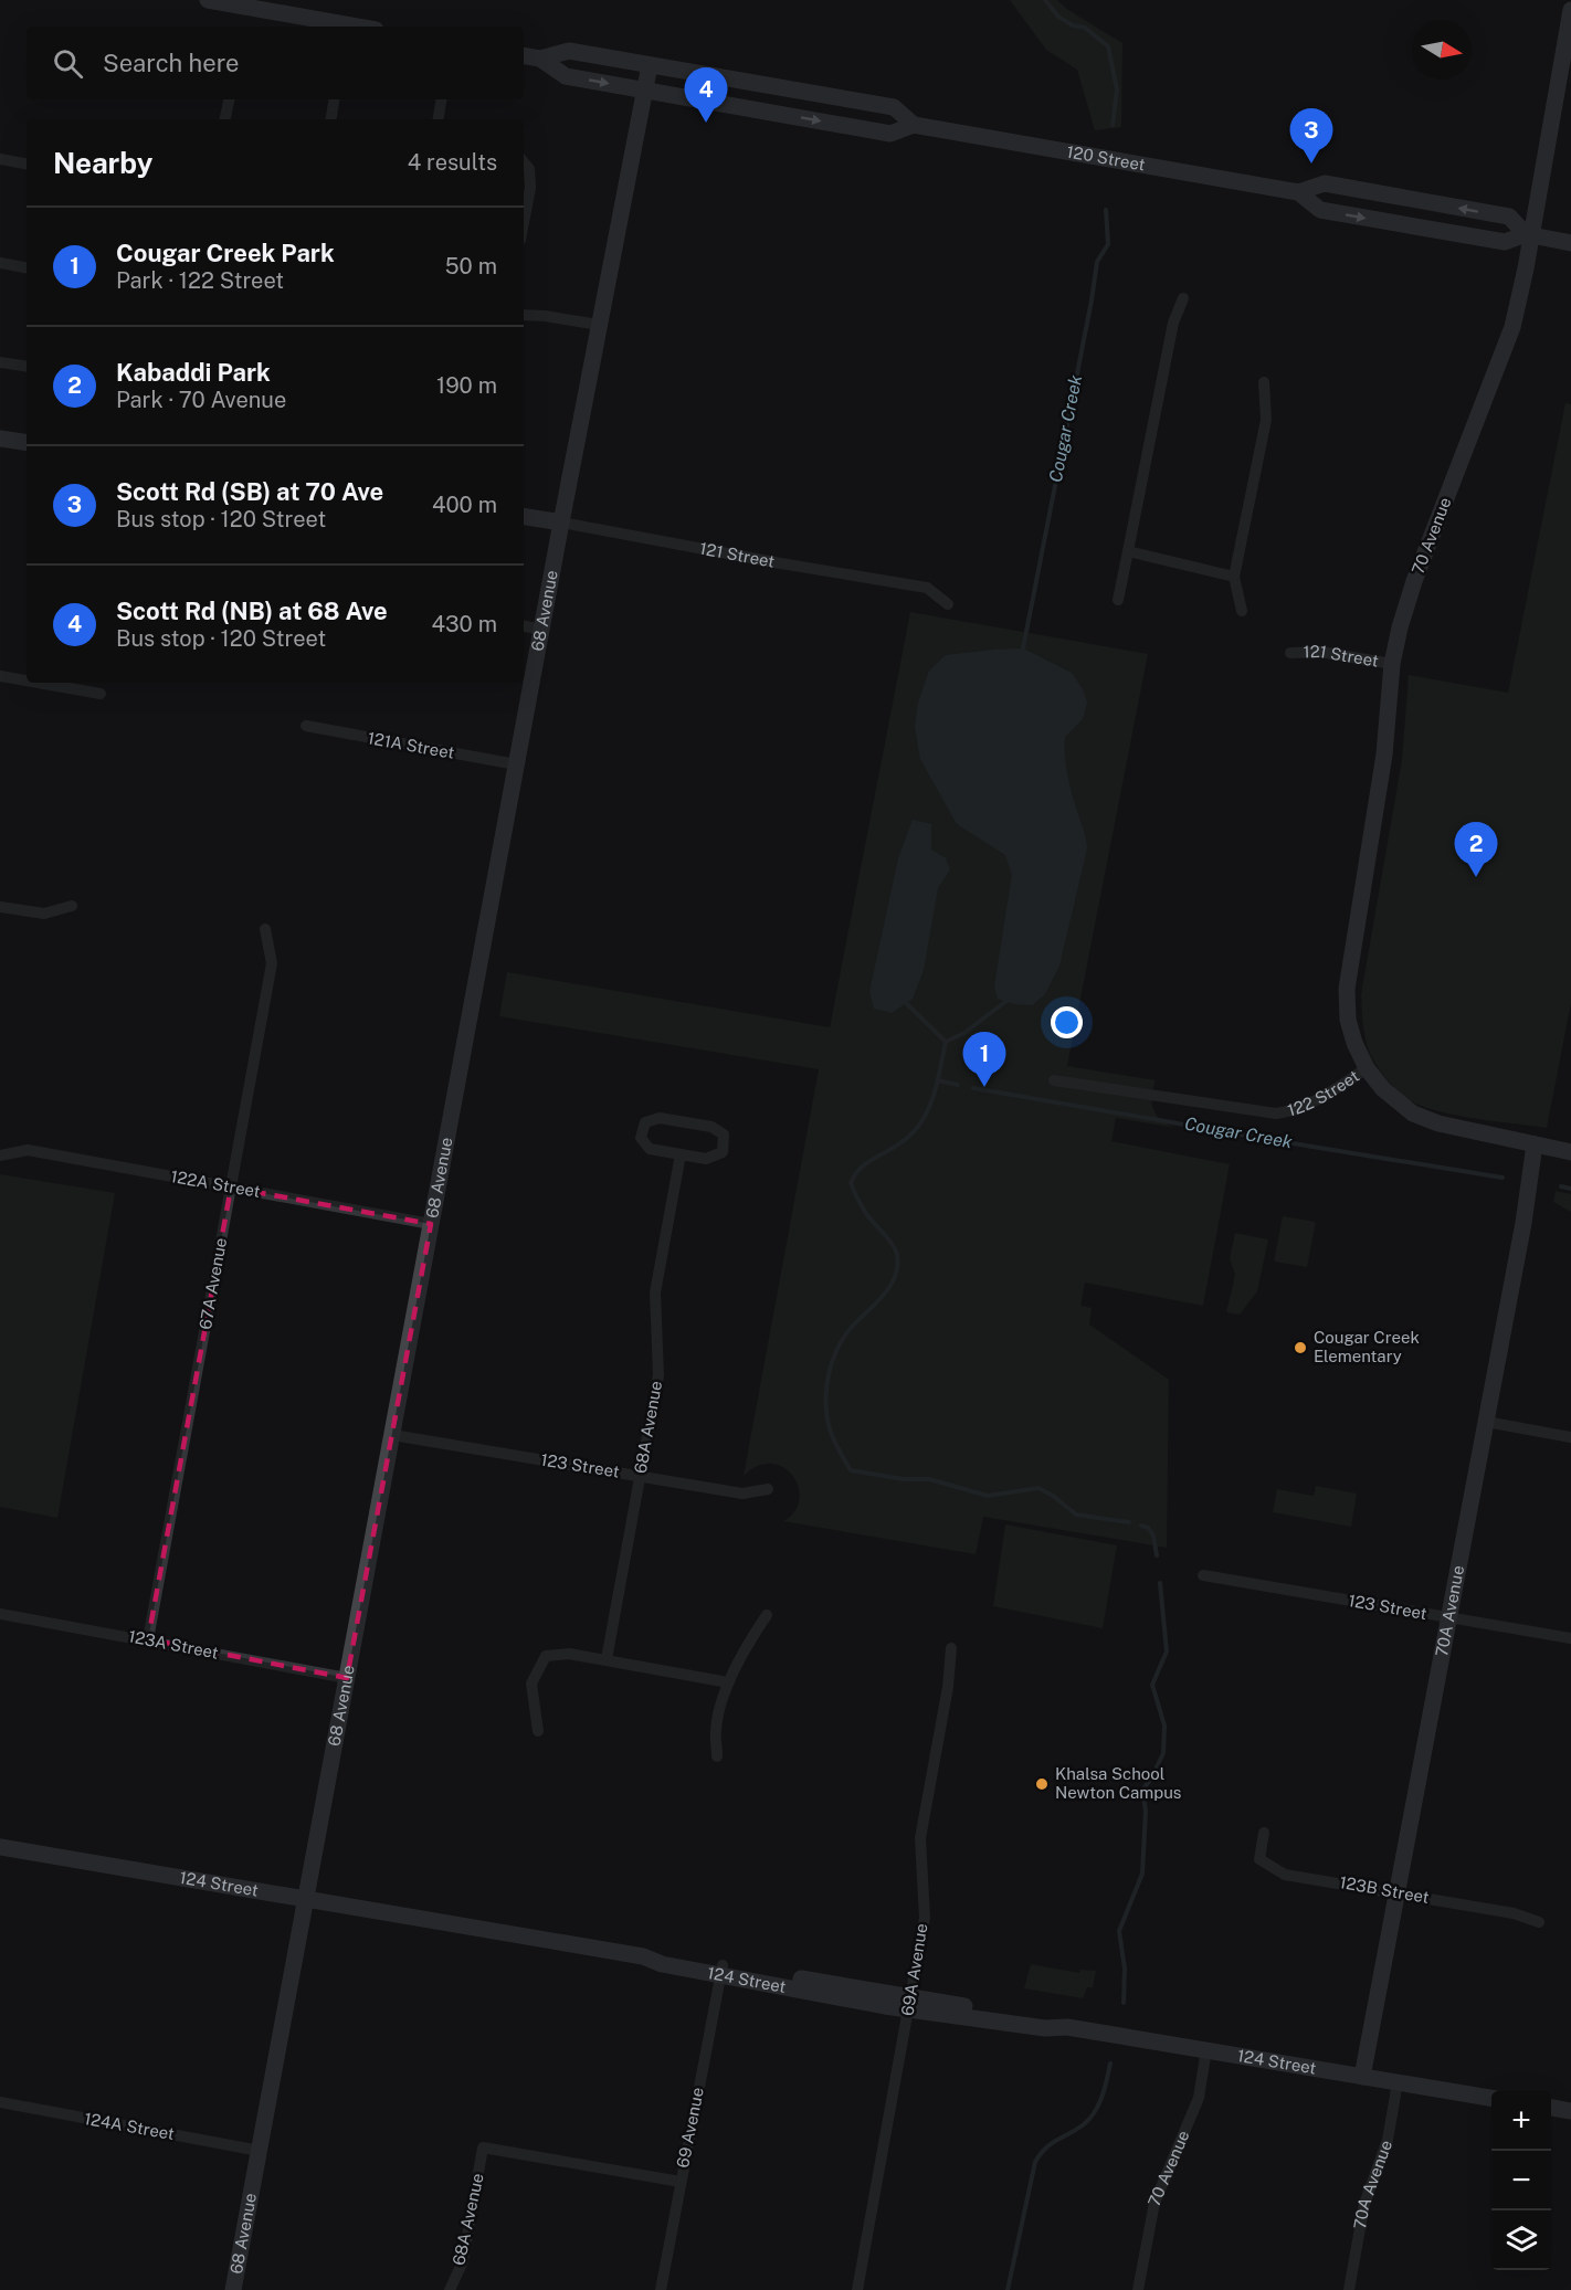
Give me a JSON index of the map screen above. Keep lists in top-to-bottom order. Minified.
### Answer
{"streets":{"street":["120 Street","70 Avenue","121 Street","68 Avenue","121A Street","122 Street","122A Street","67A Avenue","68A Avenue","123 Street","70A Avenue","123A Street","124 Street","123B Street","69A Avenue","124A Street","69 Avenue"]},"crossings":[["120 Street","70 Avenue"],["120 Street","68 Avenue"],["70 Avenue","121 Street"],["70 Avenue","122 Street"],["70 Avenue","124 Street"],["121 Street","68 Avenue"],["68 Avenue","121A Street"],["68 Avenue","122A Street"],["68 Avenue","123 Street"],["68 Avenue","123A Street"],["68 Avenue","124 Street"],["68 Avenue","124A Street"],["122 Street","70A Avenue"],["122A Street","67A Avenue"],["67A Avenue","123A Street"],["68A Avenue","123 Street"],["68A Avenue","69 Avenue"],["123 Street","70A Avenue"],["70A Avenue","124 Street"],["70A Avenue","123B Street"],["124 Street","69A Avenue"],["124 Street","69 Avenue"]],"water":["Cougar Creek"],"places":["Cougar Creek Elementary","Khalsa School Newton Campus"],"north":"right","page":{"search":"Search here","pins":["4","3","2","1"],"heading":["Nearby","4 results"],"list":[{"mark":"1","name":"Cougar Creek Park","note":"Park · 122 Street","value":"50 m"},{"mark":"2","name":"Kabaddi Park","note":"Park · 70 Avenue","value":"190 m"},{"mark":"3","name":"Scott Rd (SB) at 70 Ave","note":"Bus stop · 120 Street","value":"400 m"},{"mark":"4","name":"Scott Rd (NB) at 68 Ave","note":"Bus stop · 120 Street","value":"430 m"}],"map_buttons":["+","−"]}}
